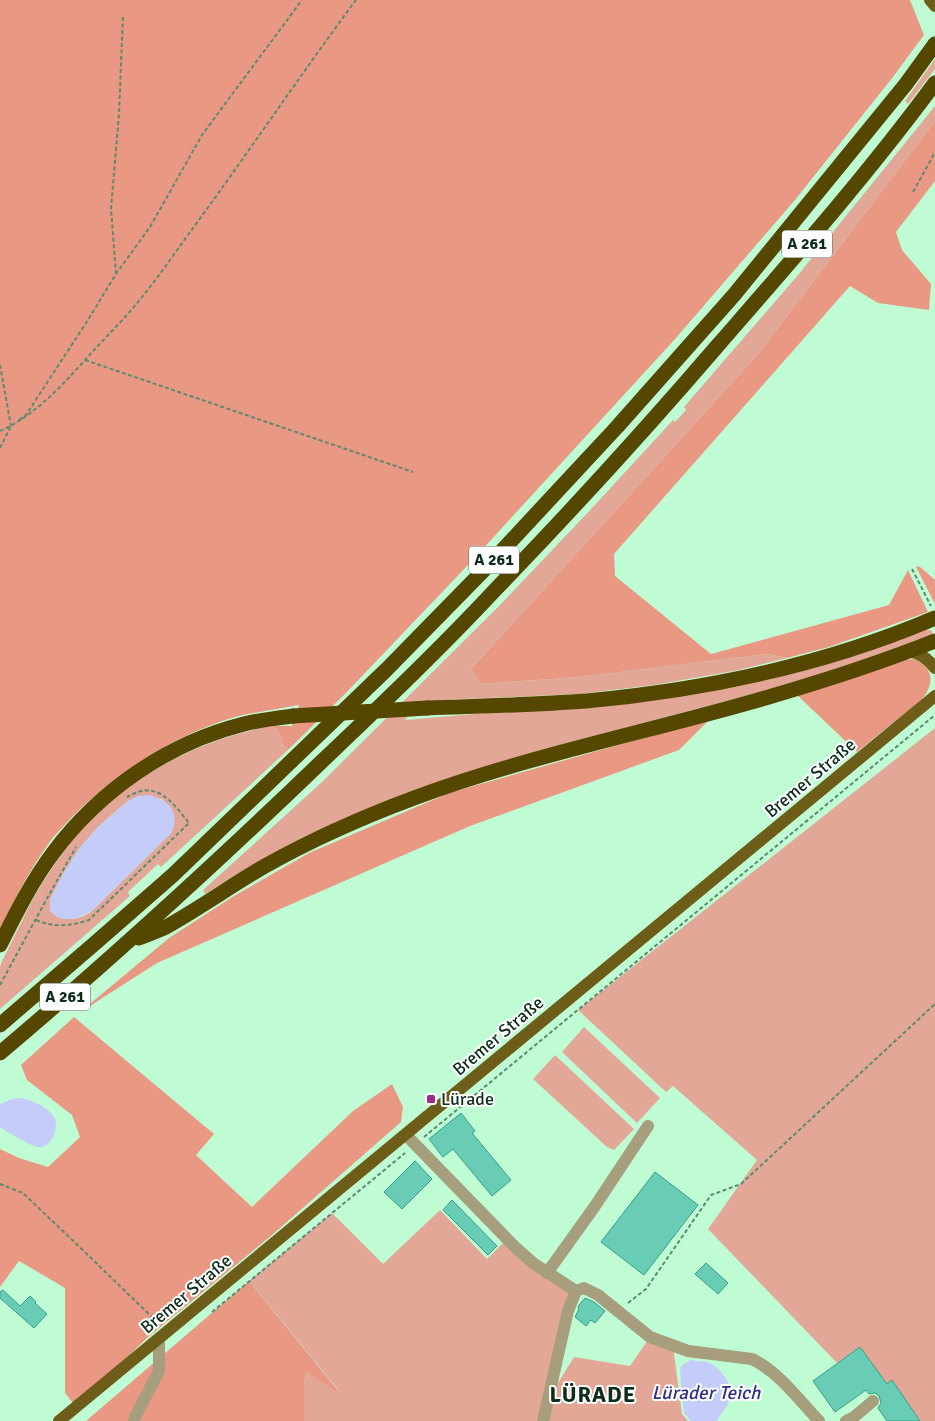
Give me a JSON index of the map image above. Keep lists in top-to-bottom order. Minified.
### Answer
{"streets":{"highway":["A 261"],"main road":["Bremer Straße"]},"districts":["LÜRADE"],"water":["Lürader Teich"],"places":{"transit":["Lürade"]}}
